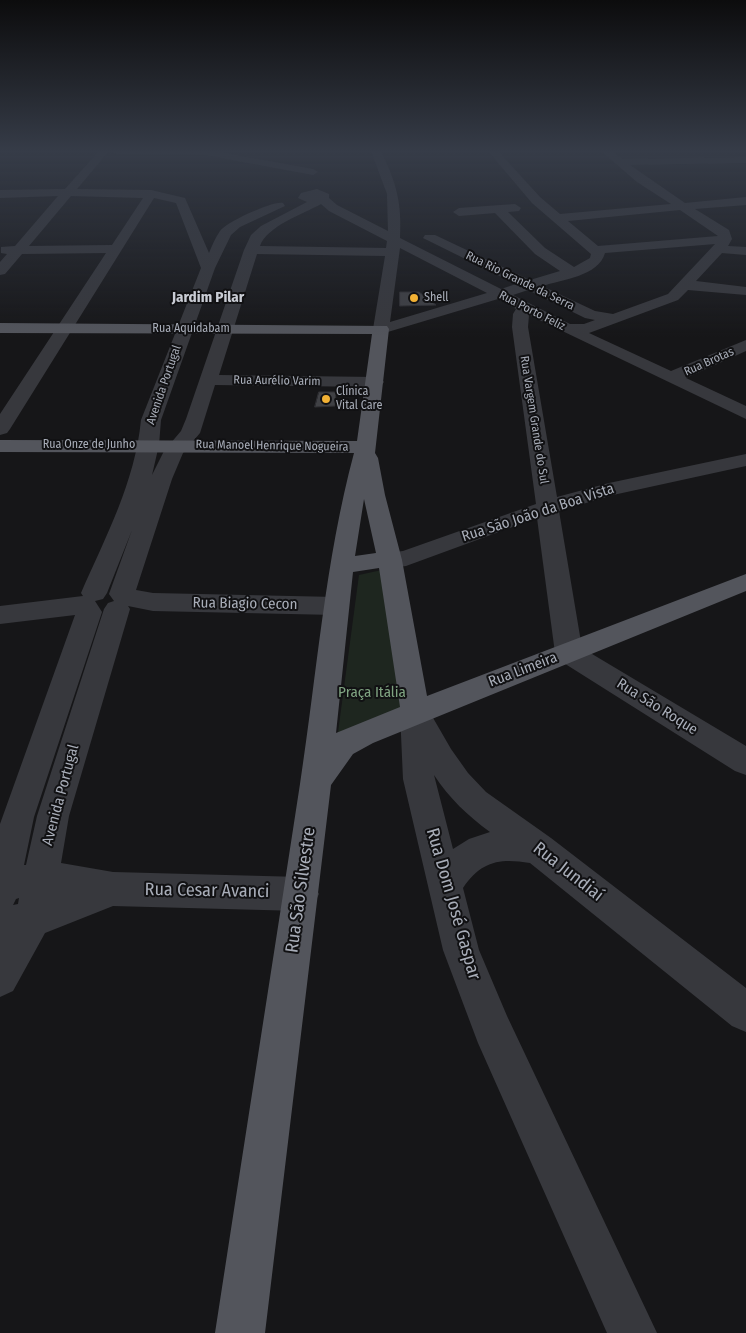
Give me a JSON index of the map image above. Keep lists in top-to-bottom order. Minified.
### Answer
{"streets":{"main road":["Rua Aquidabam","Rua Onze de Junho","Rua Manoel Henrique Nogueira","Rua Limeira","Rua São Silvestre","Rua Dom José Gaspar"],"street":["Rua Rio Grande da Serra","Rua Porto Feliz","Rua Brotas","Rua Aurélio Varim","Avenida Portugal","Rua Vargem Grande do Sul","Rua São João da Boa Vista","Rua Biagio Cecon","Rua São Roque","Rua Jundiaí","Rua Cesar Avanci"]},"crossings":[["Rua Rio Grande da Serra","Rua Porto Feliz"],["Rua Porto Feliz","Rua Brotas"],["Rua Porto Feliz","Rua Vargem Grande do Sul"],["Rua Aquidabam","Avenida Portugal"],["Rua Aurélio Varim","Avenida Portugal"],["Avenida Portugal","Rua Onze de Junho"],["Avenida Portugal","Rua Manoel Henrique Nogueira"],["Avenida Portugal","Rua Biagio Cecon"],["Avenida Portugal","Rua Cesar Avanci"],["Rua Vargem Grande do Sul","Rua São João da Boa Vista"],["Rua Vargem Grande do Sul","Rua Limeira"],["Rua Vargem Grande do Sul","Rua São Roque"],["Rua Onze de Junho","Rua Manoel Henrique Nogueira"],["Rua Manoel Henrique Nogueira","Rua Dom José Gaspar"],["Rua São João da Boa Vista","Rua Dom José Gaspar"],["Rua Limeira","Rua São Roque"],["Rua Limeira","Rua Jundiaí"],["Rua Limeira","Rua São Silvestre"],["Rua Limeira","Rua Dom José Gaspar"],["Rua Jundiaí","Rua Dom José Gaspar"],["Rua São Silvestre","Rua Cesar Avanci"]],"districts":["Jardim Pilar"],"parks":["Praça Itália"],"places":["Shell","Clínica Vital Care"]}
